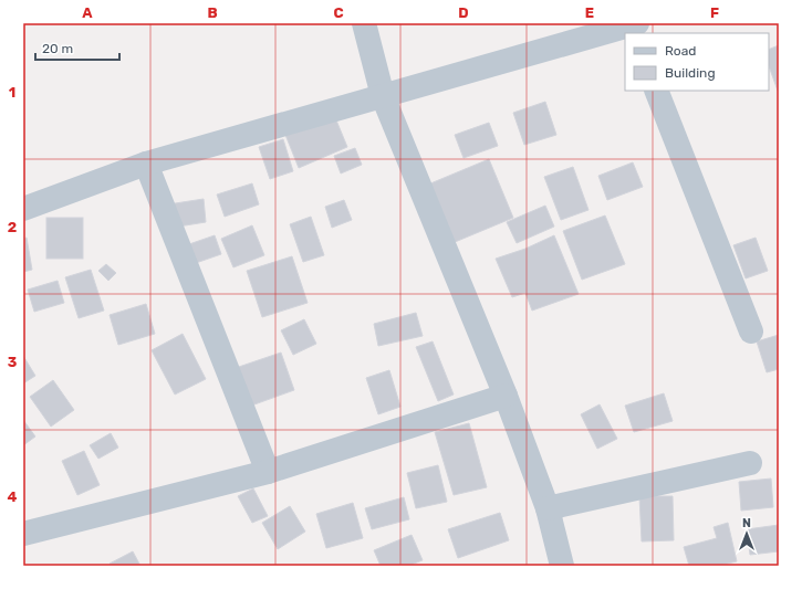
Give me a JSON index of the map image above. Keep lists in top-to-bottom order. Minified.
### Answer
{"legend":["Road","Building"],"scale_bar":"20 m","north":"top","grid":{"columns":["A","B","C","D","E","F"],"rows":["1","2","3","4"]}}
